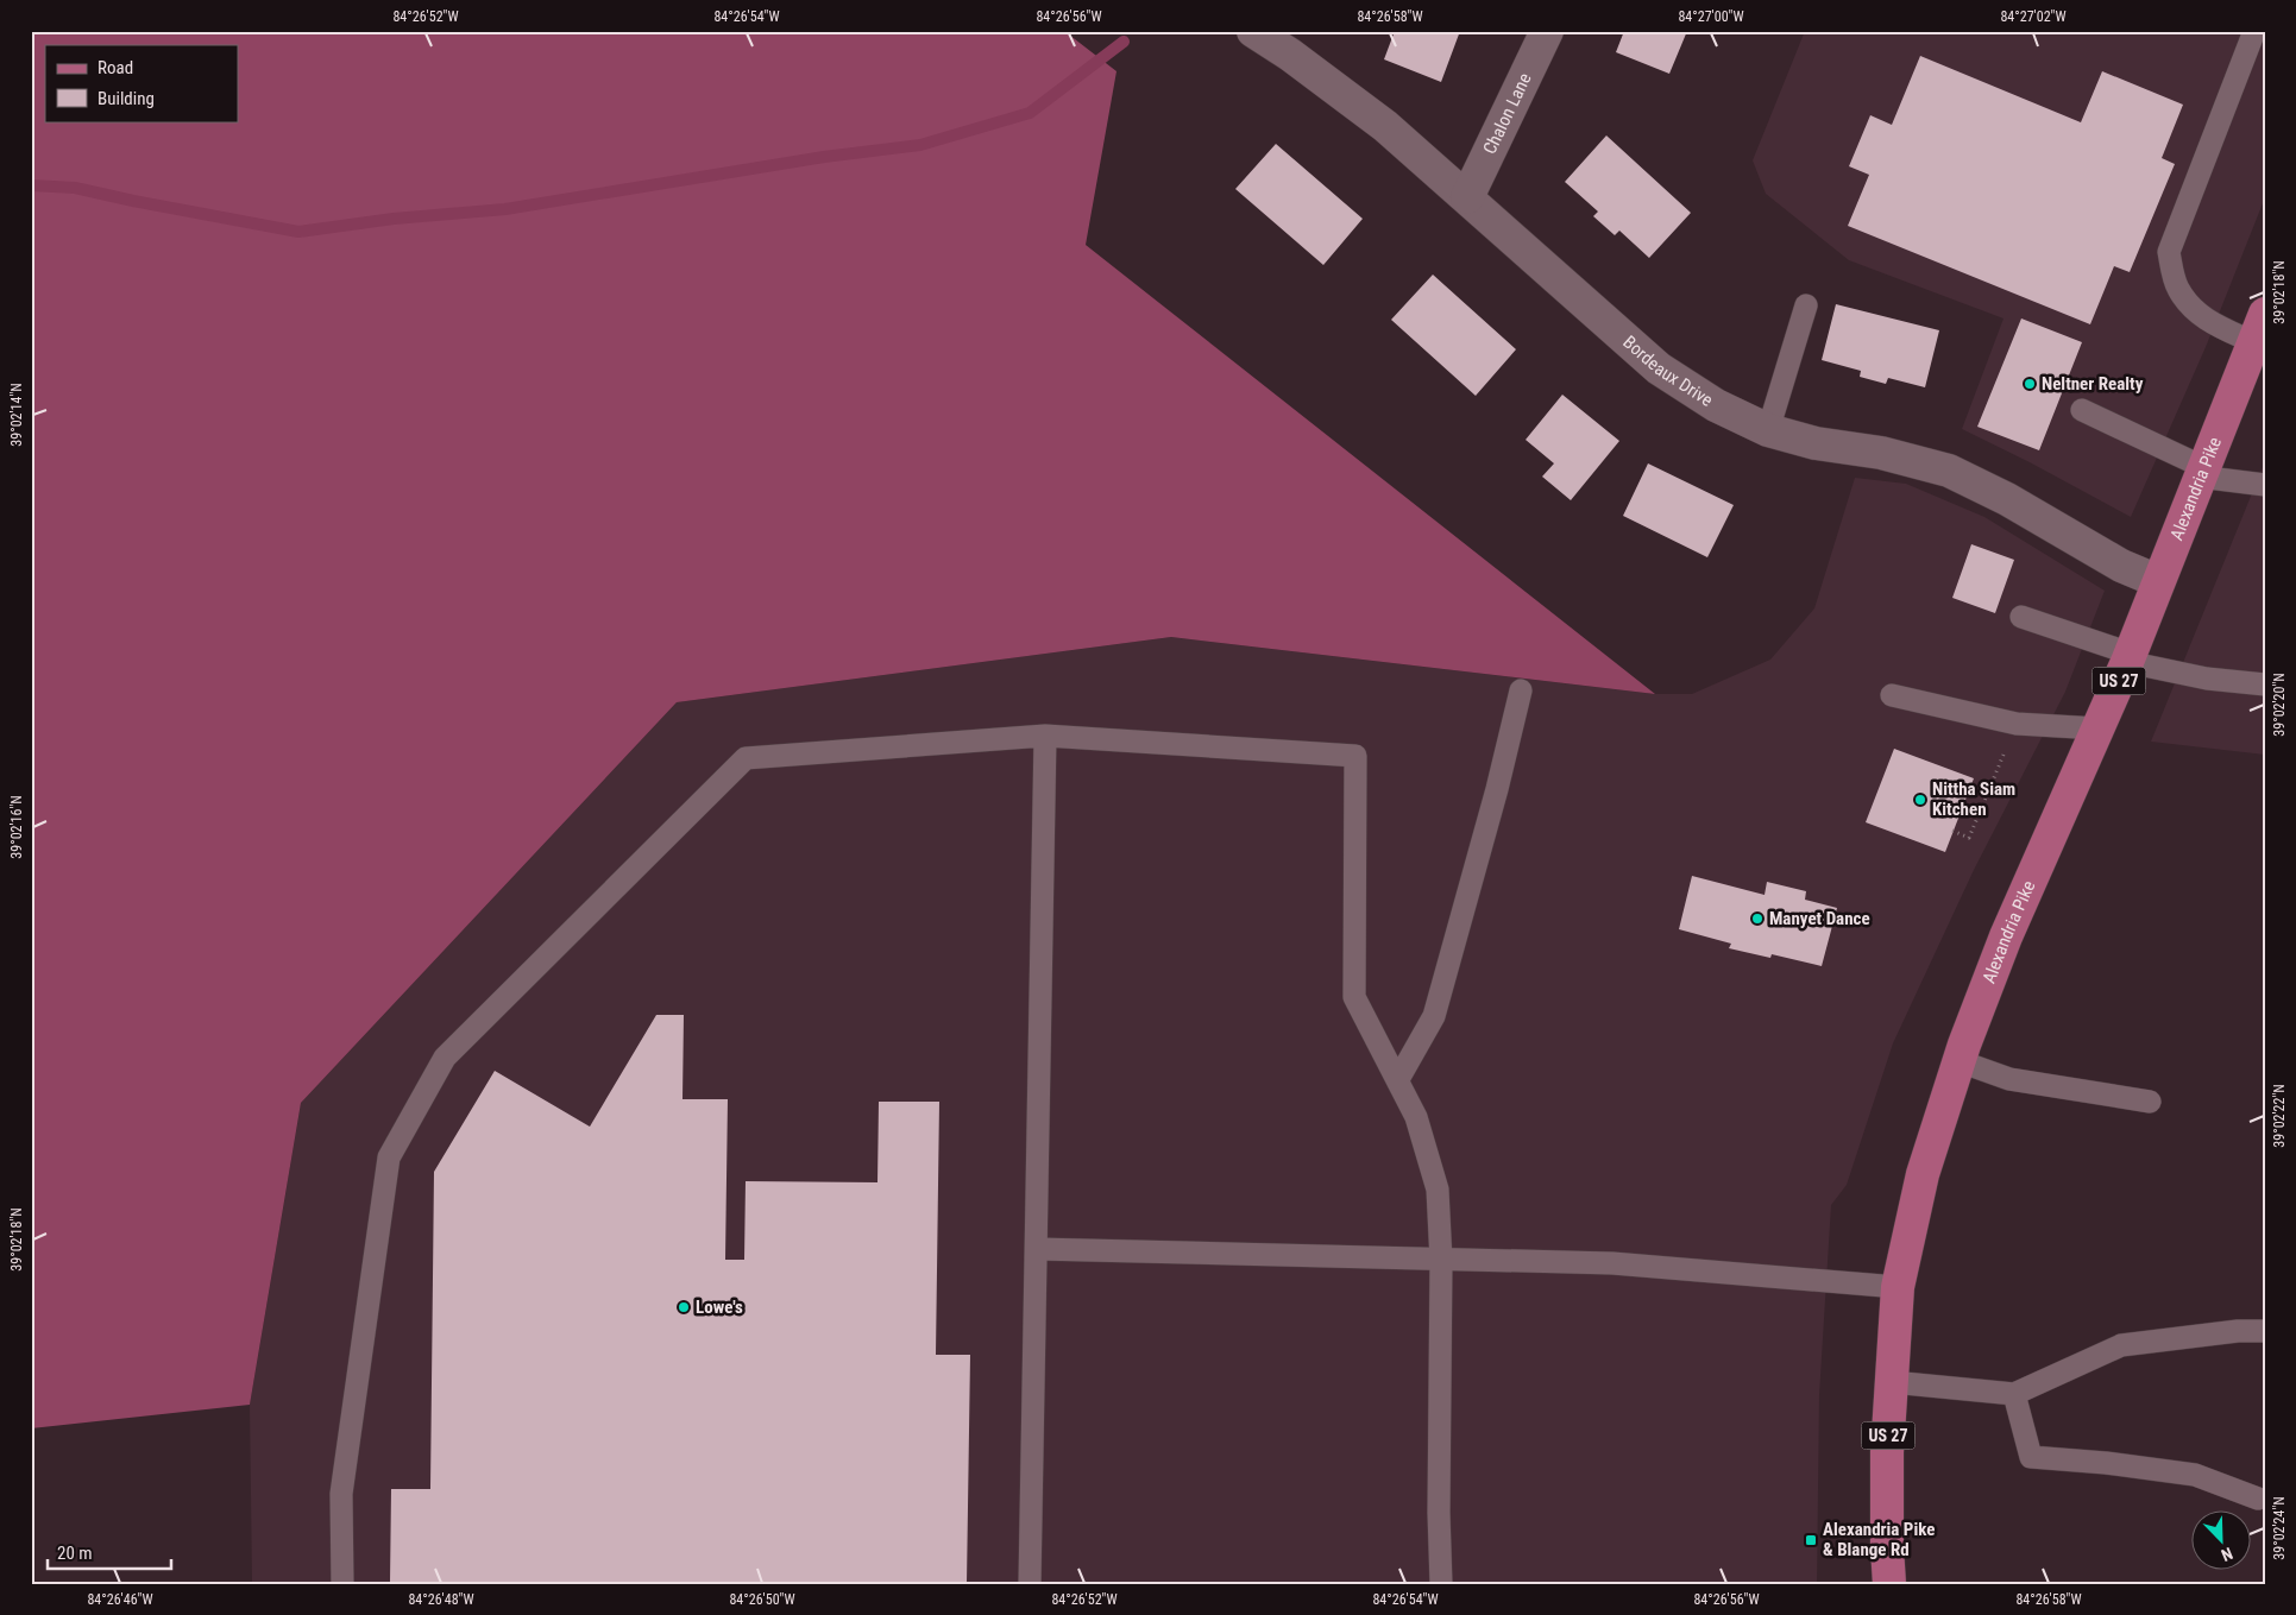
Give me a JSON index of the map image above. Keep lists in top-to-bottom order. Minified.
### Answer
{"streets":{"main road":["Alexandria Pike","US 27"],"street":["Chalon Lane","Bordeaux Drive"]},"crossings":[["Chalon Lane","Bordeaux Drive"],["Bordeaux Drive","Alexandria Pike"]],"places":{"other":["Neltner Realty","Nittha Siam Kitchen","Manyet Dance","Lowe's"],"transit":["Alexandria Pike & Blange Rd"]},"legend":["Road","Building"],"scale_bar":"20 m","north":"bottom right","coordinates":["84°26'52\"W","84°26'54\"W","84°26'56\"W","84°26'58\"W","84°27'00\"W","84°27'02\"W","39°02'18\"N","39°02'14\"N","39°02'20\"N","39°02'16\"N","39°02'22\"N","39°02'24\"N","84°26'46\"W","84°26'48\"W","84°26'50\"W"]}
